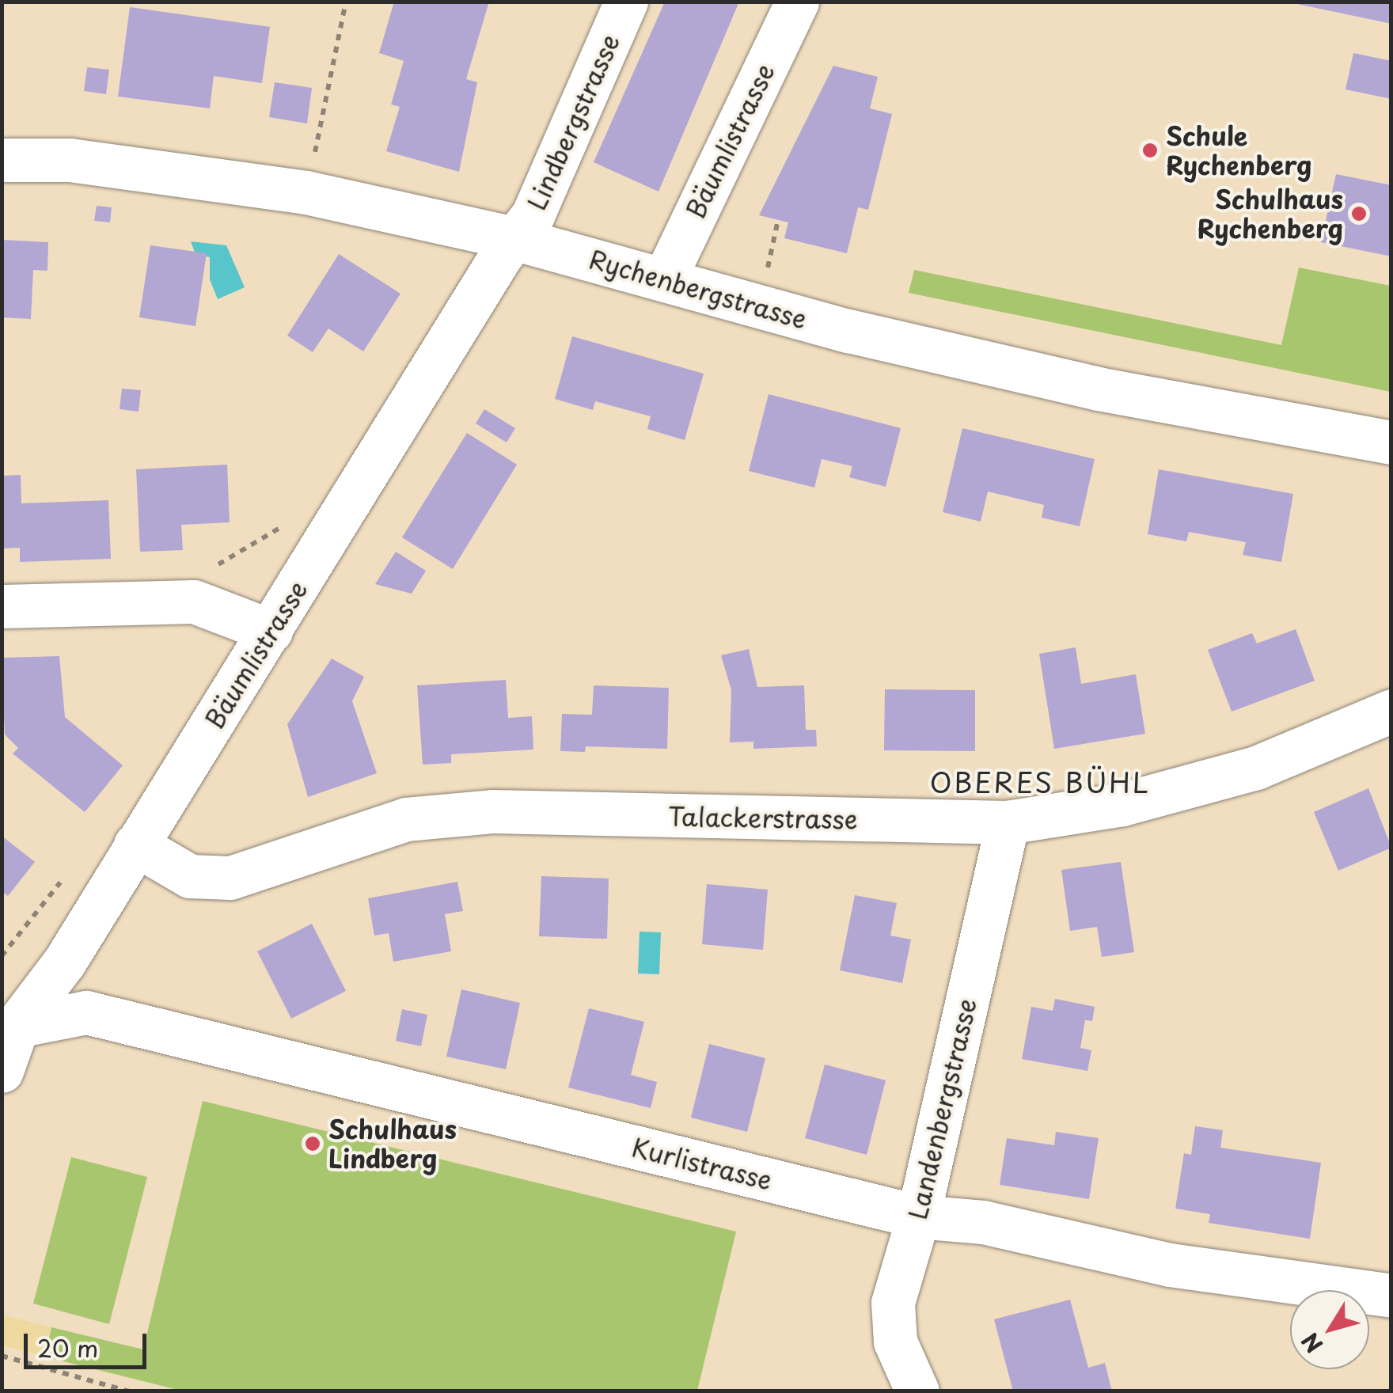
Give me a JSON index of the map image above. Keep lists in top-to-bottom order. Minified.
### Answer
{"streets":{"street":["Lindbergstrasse","Bäumlistrasse","Rychenbergstrasse","Talackerstrasse","Landenbergstrasse","Kurlistrasse"]},"crossings":[["Lindbergstrasse","Bäumlistrasse"],["Lindbergstrasse","Rychenbergstrasse"],["Bäumlistrasse","Rychenbergstrasse"],["Bäumlistrasse","Talackerstrasse"],["Bäumlistrasse","Kurlistrasse"],["Talackerstrasse","Landenbergstrasse"],["Landenbergstrasse","Kurlistrasse"]],"districts":["OBERES BÜHL"],"places":["Schule Rychenberg","Schulhaus Rychenberg","Schulhaus Lindberg"],"scale_bar":"20 m","north":"bottom left"}
